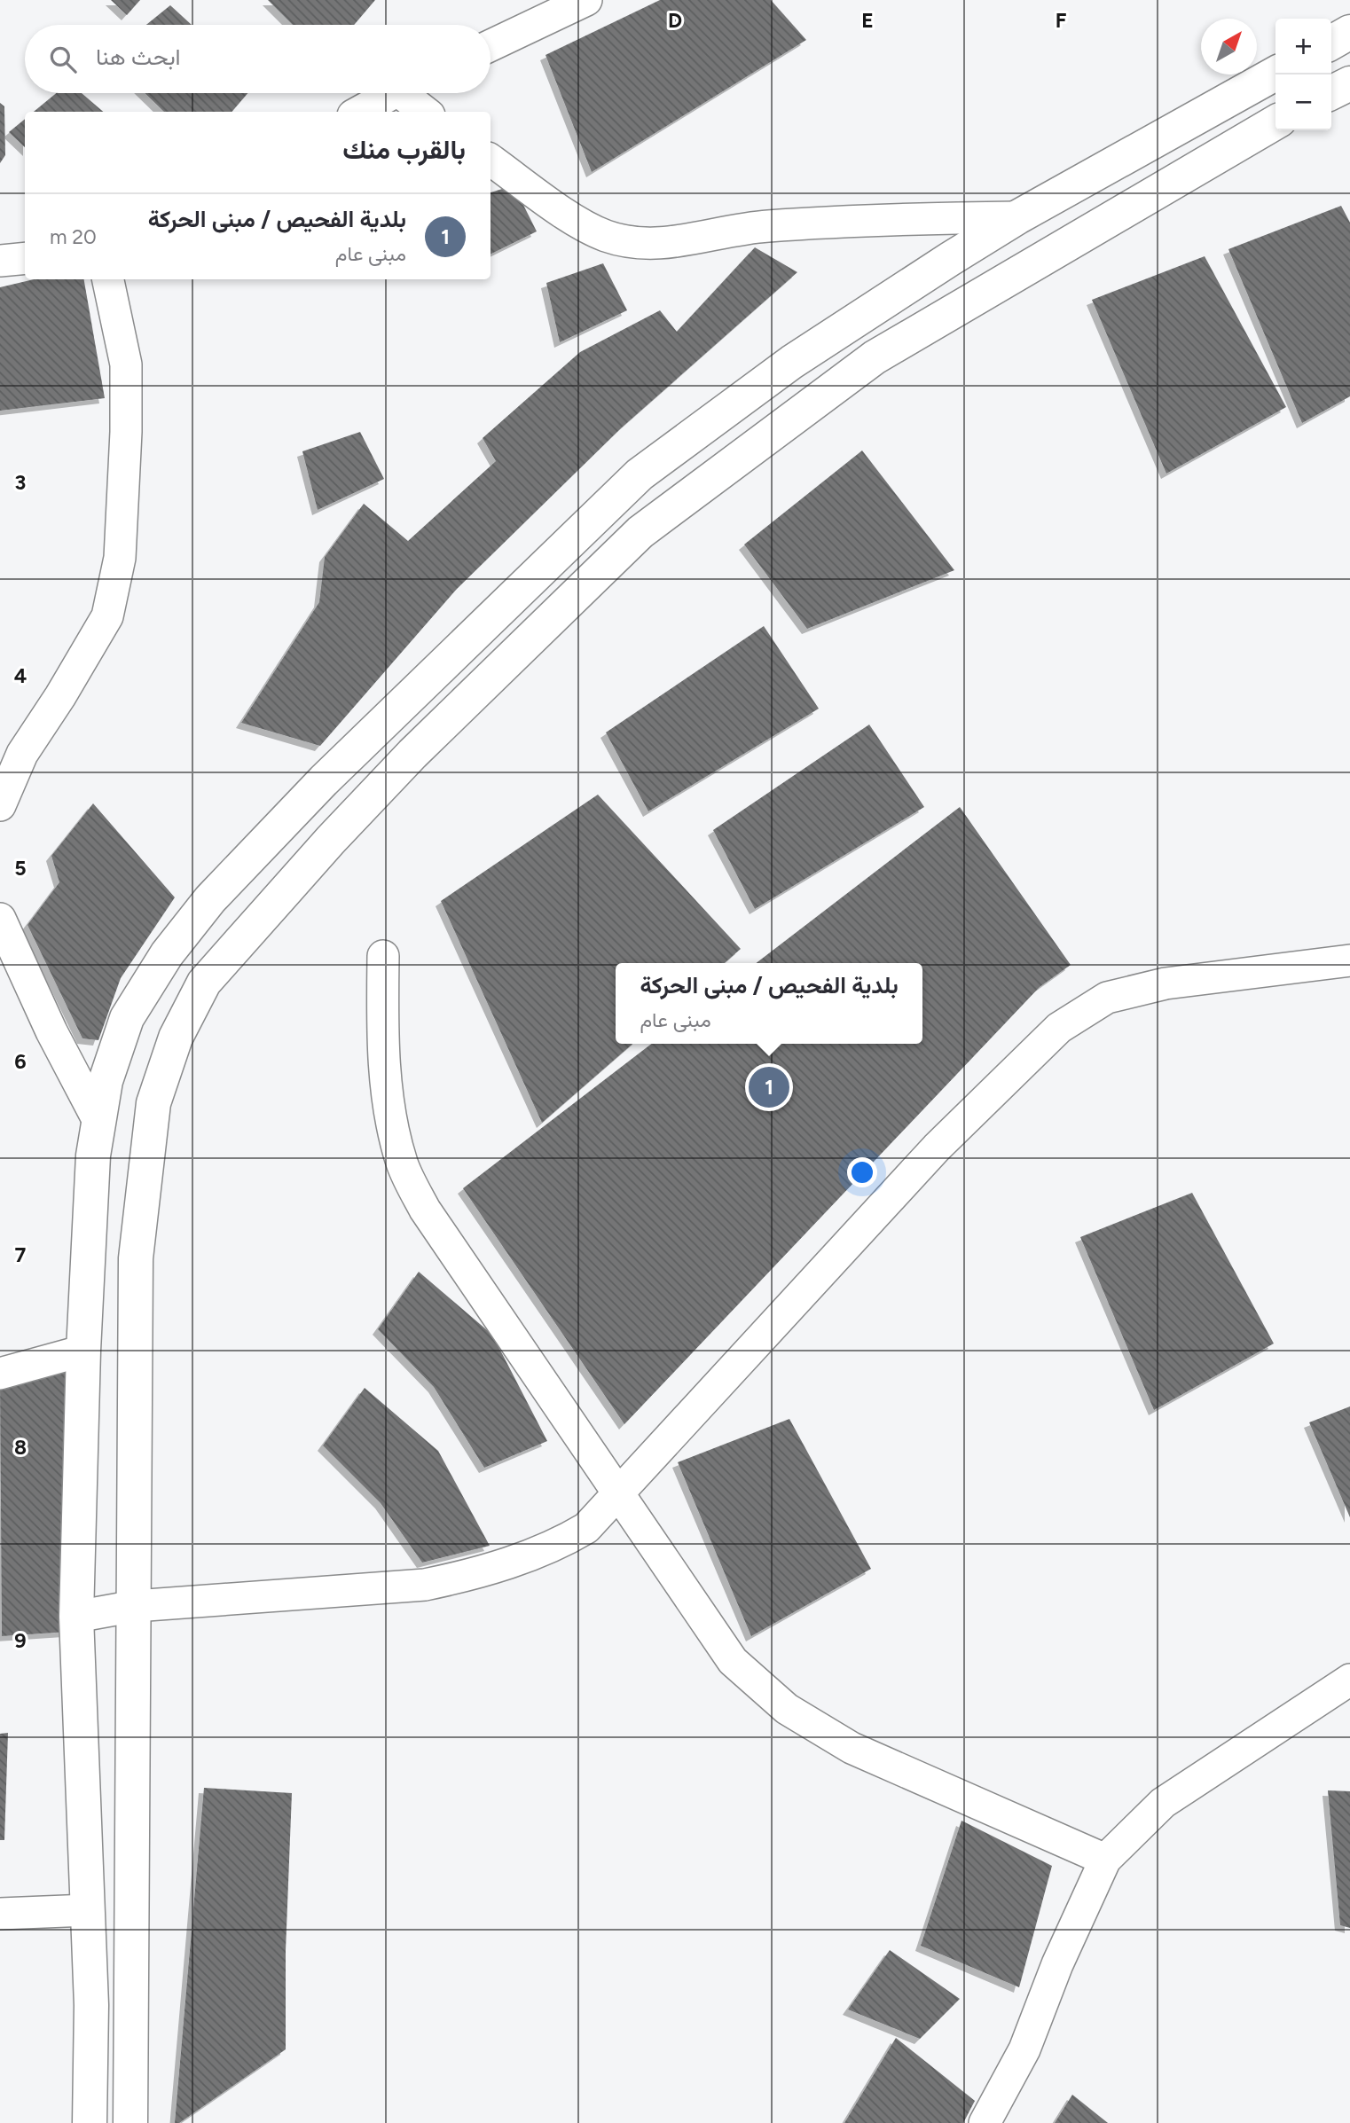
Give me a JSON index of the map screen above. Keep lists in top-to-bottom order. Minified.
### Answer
{"north":"top right","page":{"map_buttons":["+","−"],"search":"ابحث هنا","heading":"بالقرب منك","list":[{"mark":"1","name":"بلدية الفحيص / مبنى الحركة","note":"مبنى عام","value":"20 m"}],"popup":["بلدية الفحيص / مبنى الحركة","مبنى عام"],"pins":"1"},"grid":{"columns":["D","E","F"],"rows":["3","4","5","6","7","8","9"]}}
